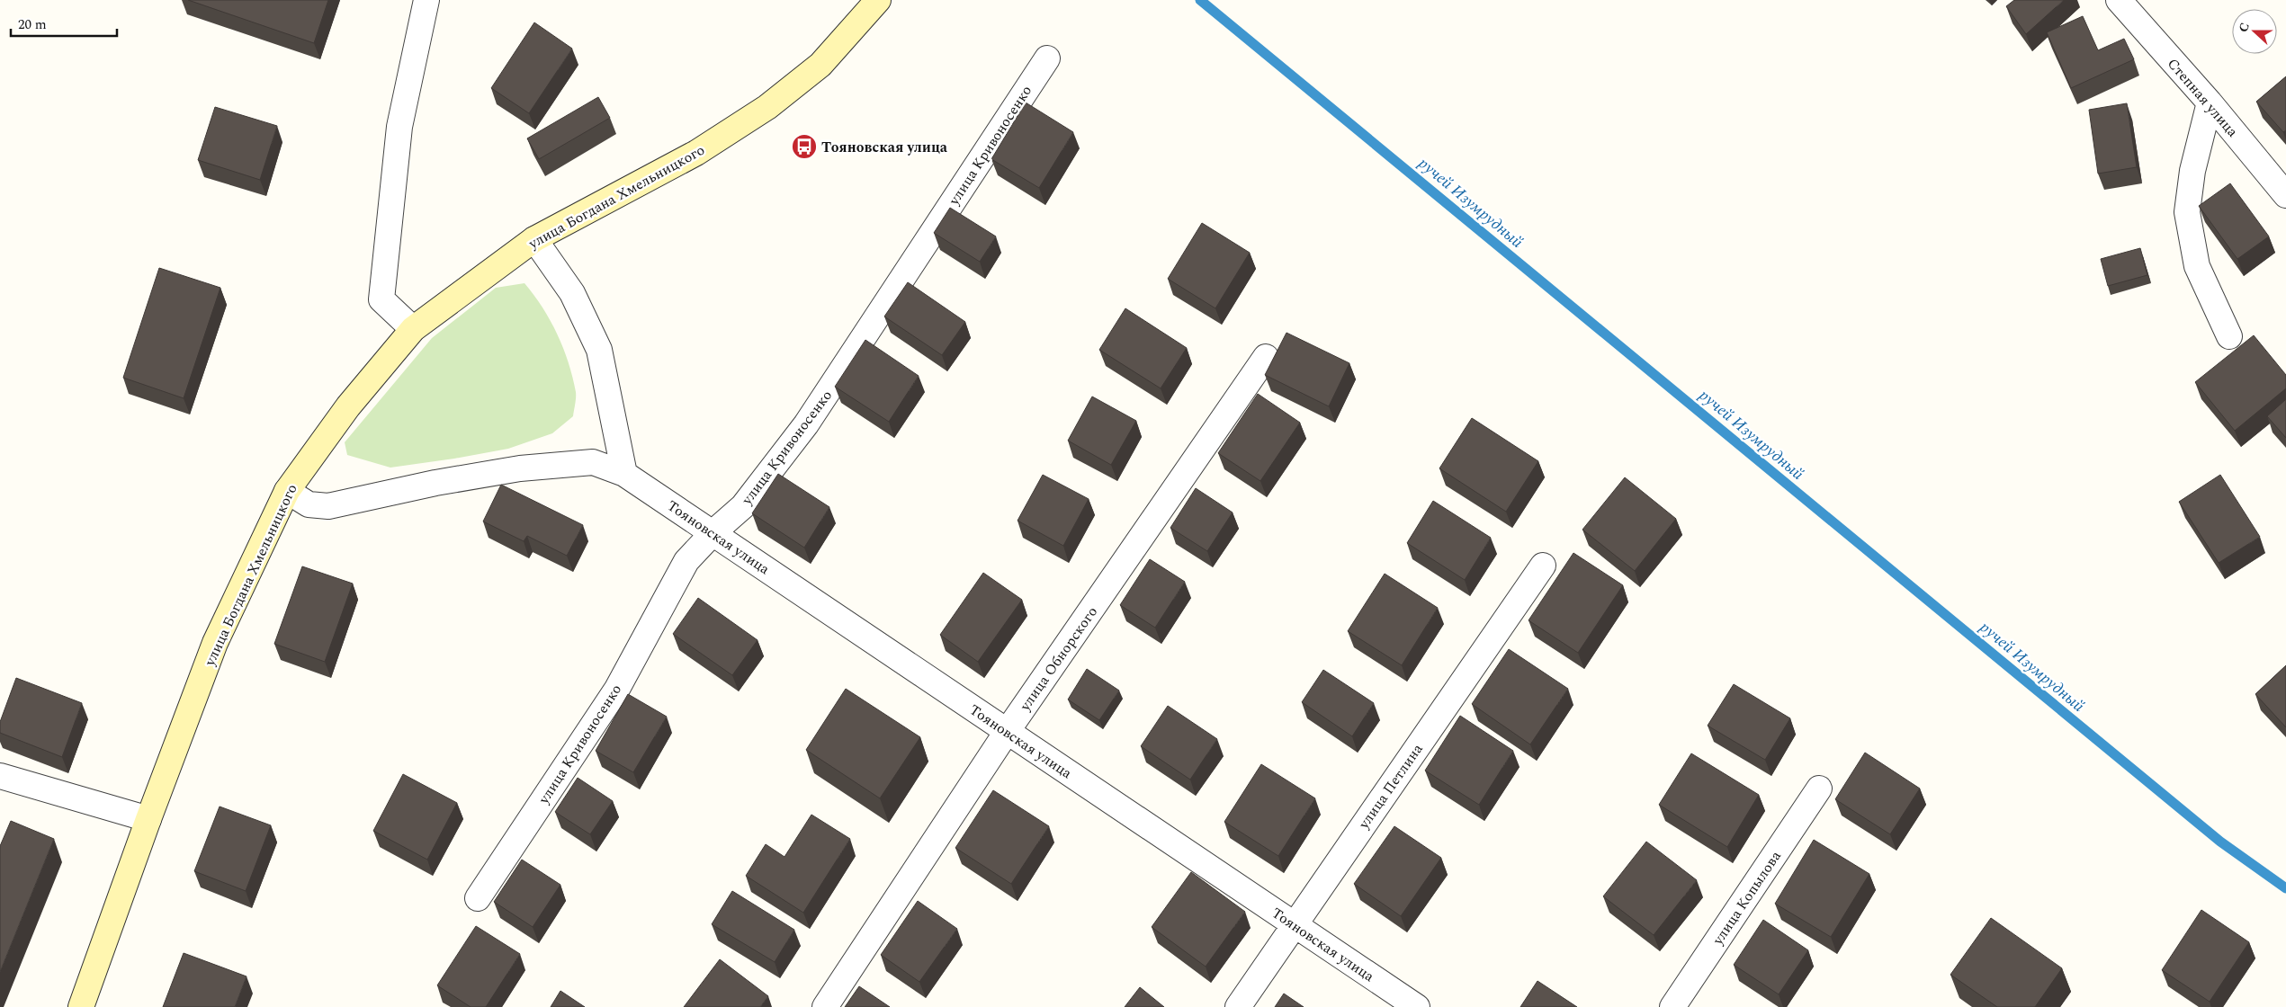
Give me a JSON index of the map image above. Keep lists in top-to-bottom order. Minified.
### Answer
{"streets":{"street":["Степная улица","улица Кривоносенко","улица Богдана Хмельницкого","Тояновская улица","улица Обнорского","улица Петлина","улица Копылова"]},"crossings":[["улица Кривоносенко","Тояновская улица"],["улица Богдана Хмельницкого","Тояновская улица"],["Тояновская улица","улица Обнорского"],["Тояновская улица","улица Петлина"]],"water":["ручей Изумрудный"],"places":{"bus stop":["Тояновская улица"]},"scale_bar":"20 m","north":"left"}
